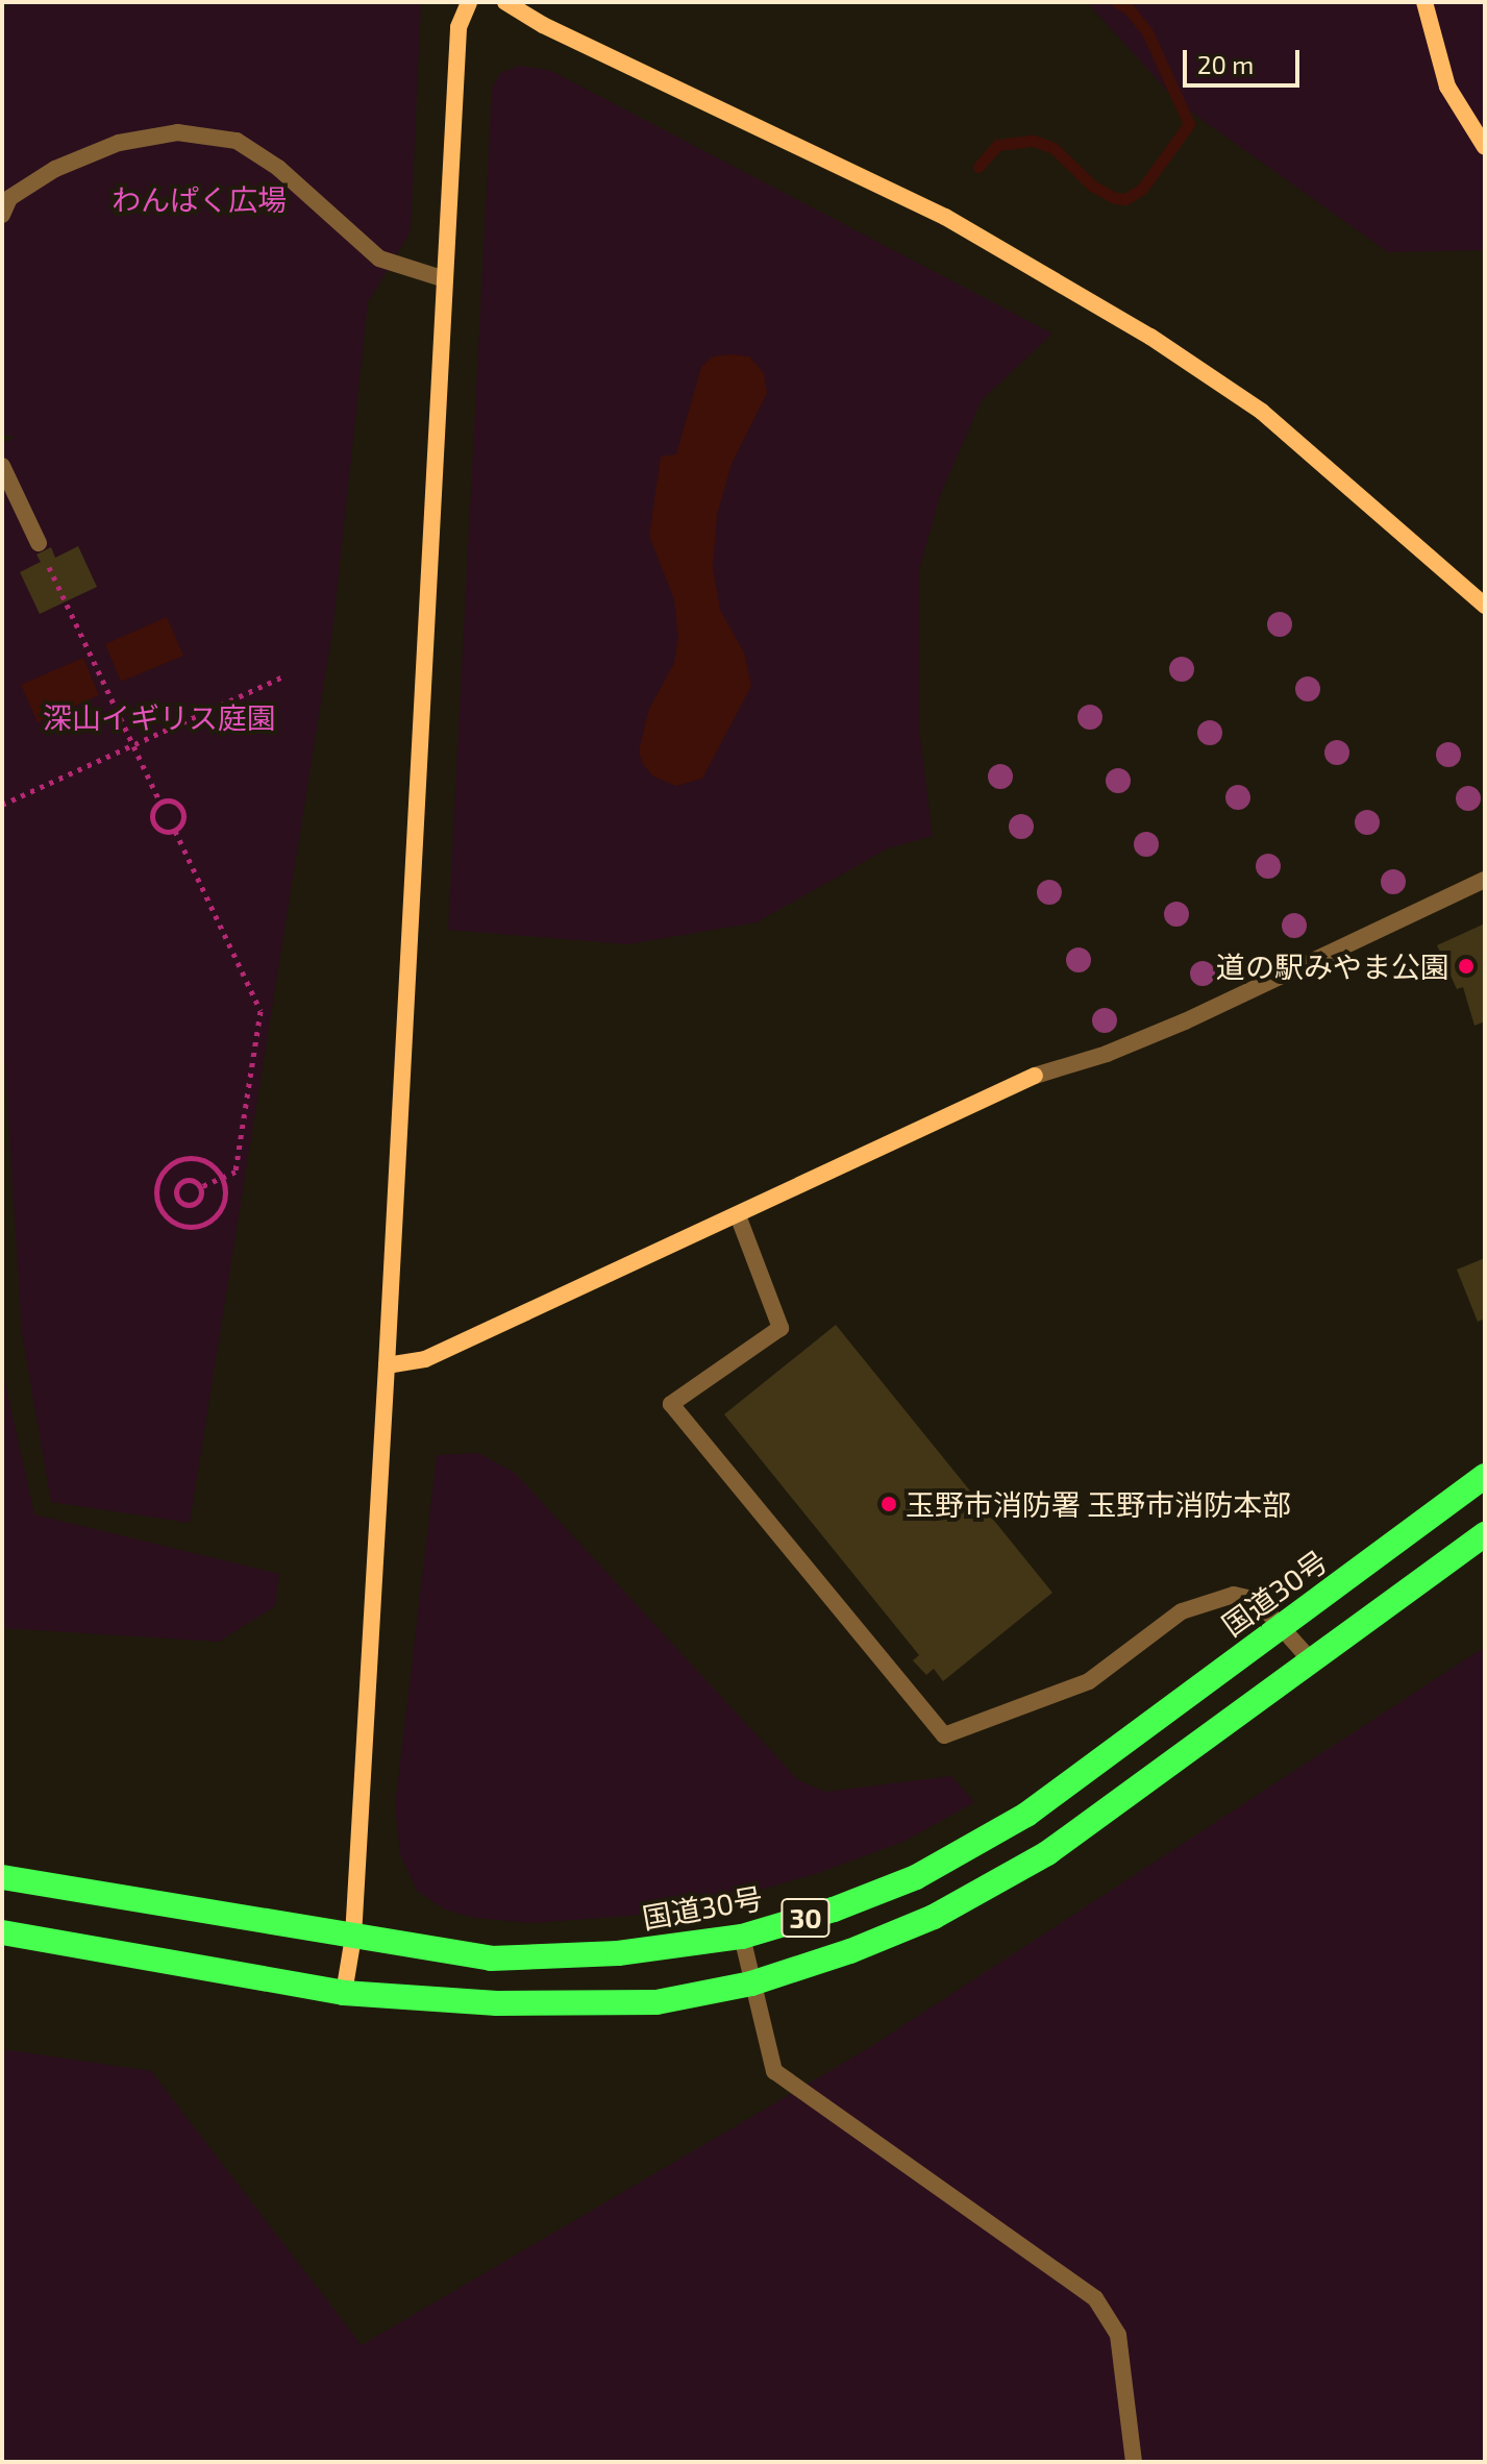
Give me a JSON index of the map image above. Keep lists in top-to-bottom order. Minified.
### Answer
{"streets":{"highway":["国道30号","30"]},"parks":["わんぱく広場","深山イギリス庭園"],"places":["道の駅みやま公園","玉野市消防署 玉野市消防本部"],"scale_bar":"20 m"}
